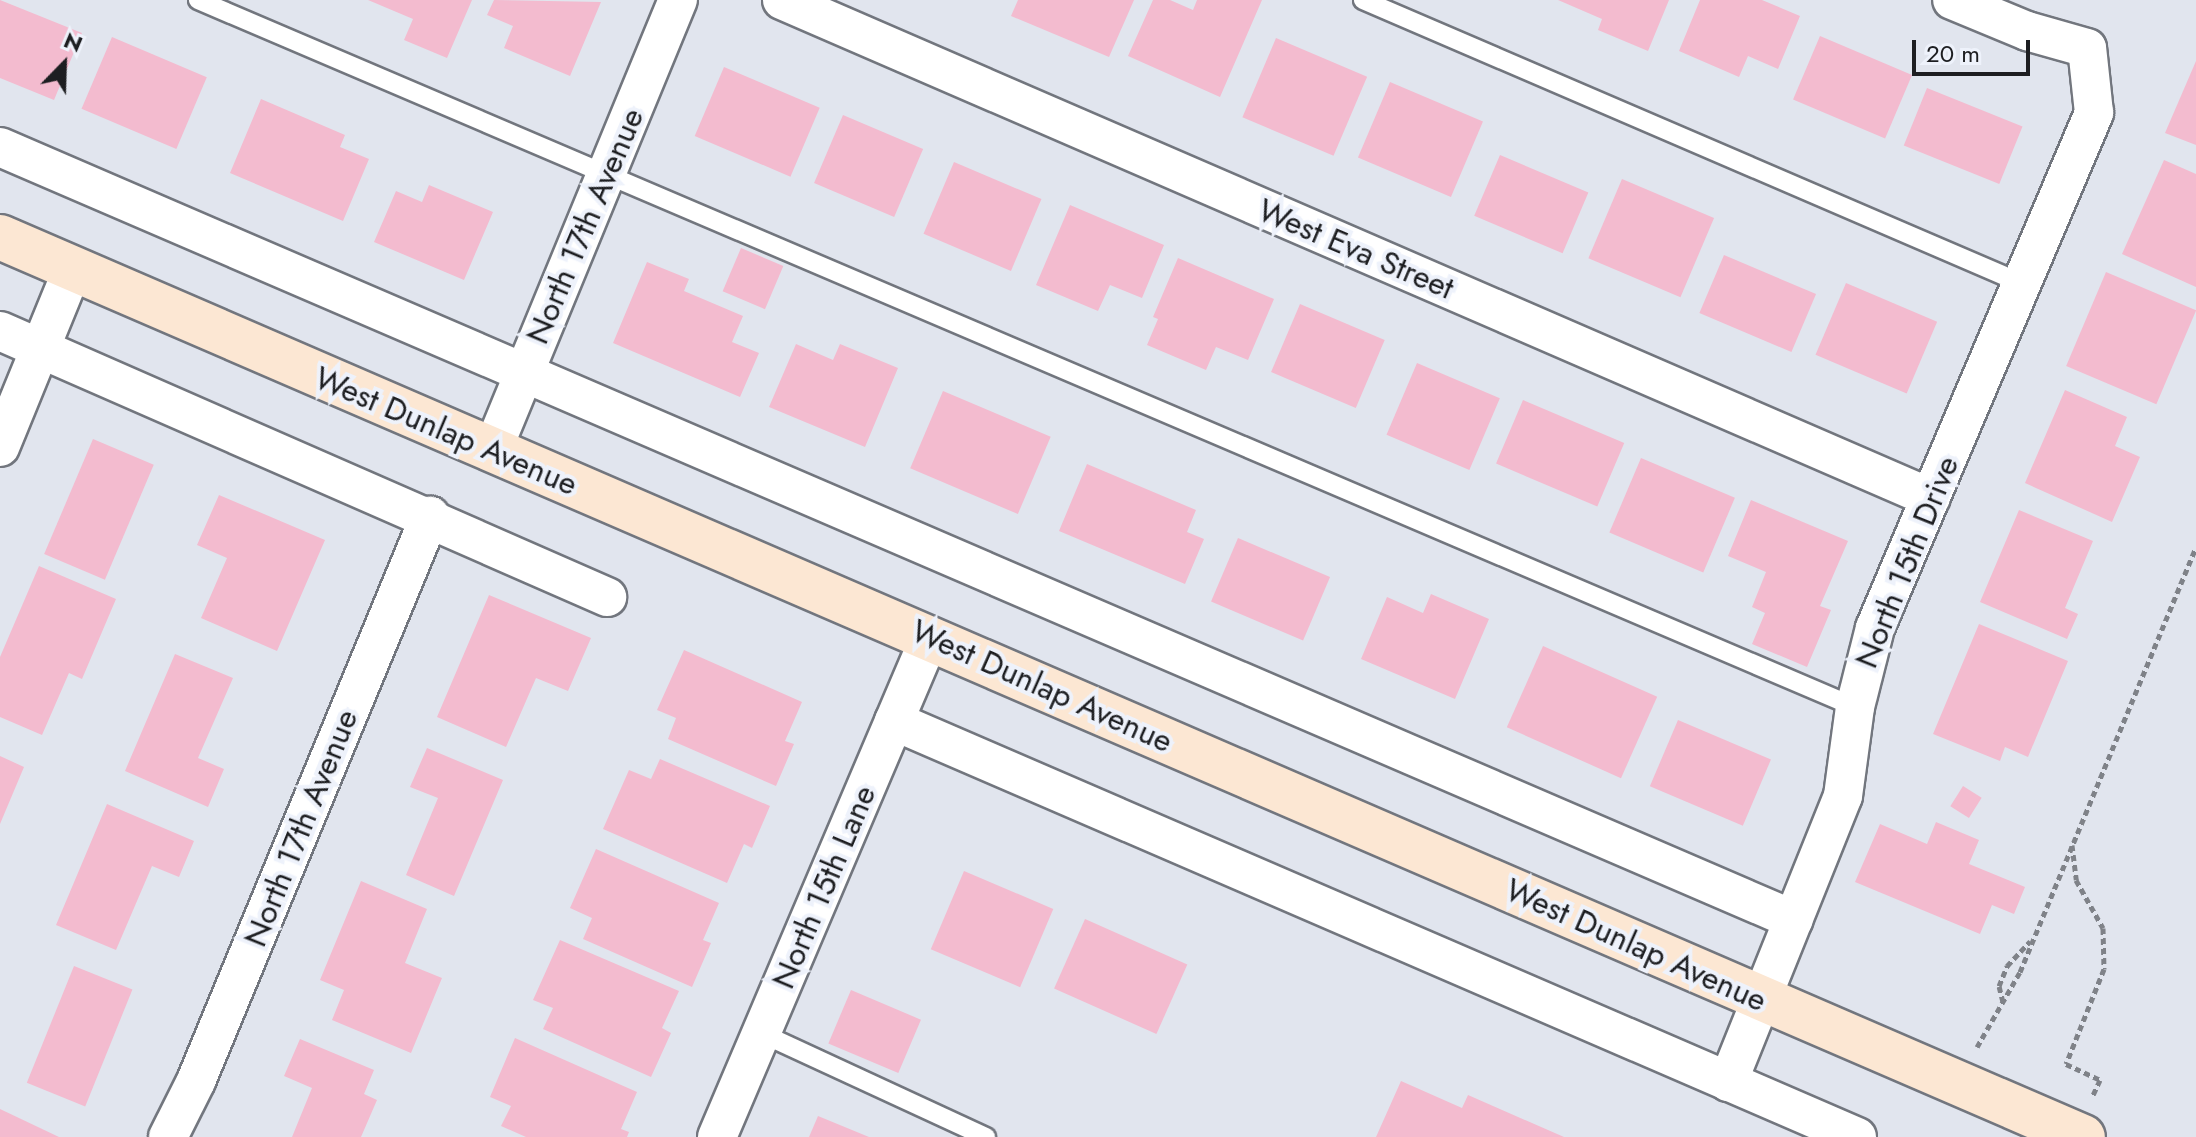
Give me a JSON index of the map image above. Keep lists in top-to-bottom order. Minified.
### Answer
{"streets":{"main road":["West Dunlap Avenue"],"street":["North 17th Avenue","West Eva Street","North 15th Drive","North 15th Lane"]},"crossings":[["North 17th Avenue","West Dunlap Avenue"],["West Eva Street","North 15th Drive"],["West Dunlap Avenue","North 15th Drive"],["West Dunlap Avenue","North 15th Lane"]],"scale_bar":"20 m","north":"top right"}
